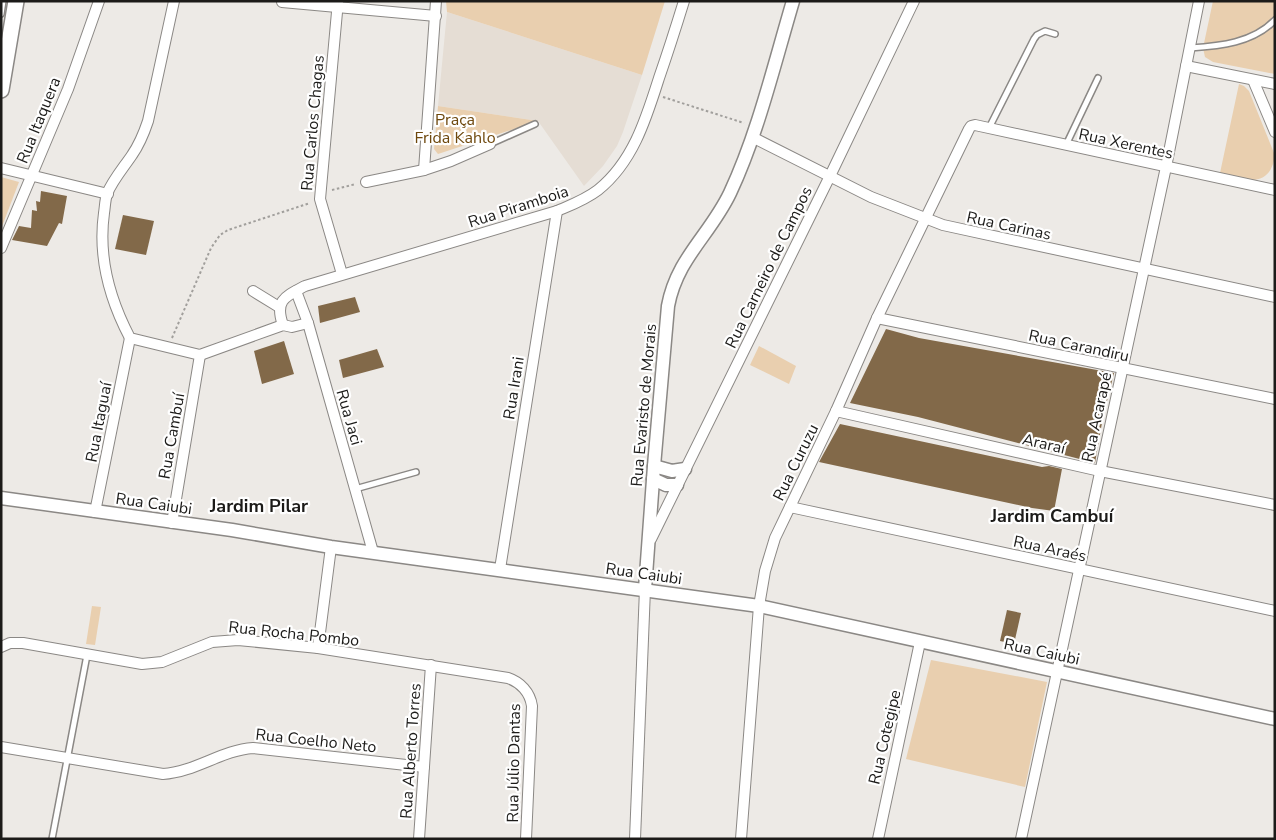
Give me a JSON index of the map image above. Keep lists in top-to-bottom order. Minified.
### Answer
{"streets":{"street":["Rua Itaquera","Rua Carlos Chagas","Rua Xerentes","Rua Piramboia","Rua Carinas","Rua Carneiro de Campos","Rua Carandiru","Rua Irani","Rua Evaristo de Morais","Rua Jaci","Rua Acarapé","Rua Itaguaí","Rua Cambuí","Araraí","Rua Curuzu","Rua Caiubi","Rua Araés","Rua Rocha Pombo","Rua Cotegipe","Rua Coelho Neto","Rua Alberto Torres","Rua Júlio Dantas"]},"crossings":[["Rua Carlos Chagas","Rua Piramboia"],["Rua Xerentes","Rua Acarapé"],["Rua Xerentes","Rua Curuzu"],["Rua Piramboia","Rua Irani"],["Rua Piramboia","Rua Jaci"],["Rua Carinas","Rua Carneiro de Campos"],["Rua Carinas","Rua Evaristo de Morais"],["Rua Carinas","Rua Acarapé"],["Rua Carinas","Rua Curuzu"],["Rua Carneiro de Campos","Rua Evaristo de Morais"],["Rua Carandiru","Rua Acarapé"],["Rua Carandiru","Rua Curuzu"],["Rua Irani","Rua Caiubi"],["Rua Evaristo de Morais","Rua Caiubi"],["Rua Jaci","Rua Caiubi"],["Rua Acarapé","Araraí"],["Rua Acarapé","Rua Caiubi"],["Rua Acarapé","Rua Araés"],["Rua Itaguaí","Rua Caiubi"],["Rua Cambuí","Rua Caiubi"],["Araraí","Rua Curuzu"],["Rua Curuzu","Rua Caiubi"],["Rua Curuzu","Rua Araés"],["Rua Caiubi","Rua Cotegipe"],["Rua Rocha Pombo","Rua Alberto Torres"],["Rua Rocha Pombo","Rua Júlio Dantas"],["Rua Coelho Neto","Rua Alberto Torres"]],"districts":["Jardim Pilar","Jardim Cambuí"],"parks":["Praça Frida Kahlo"]}
